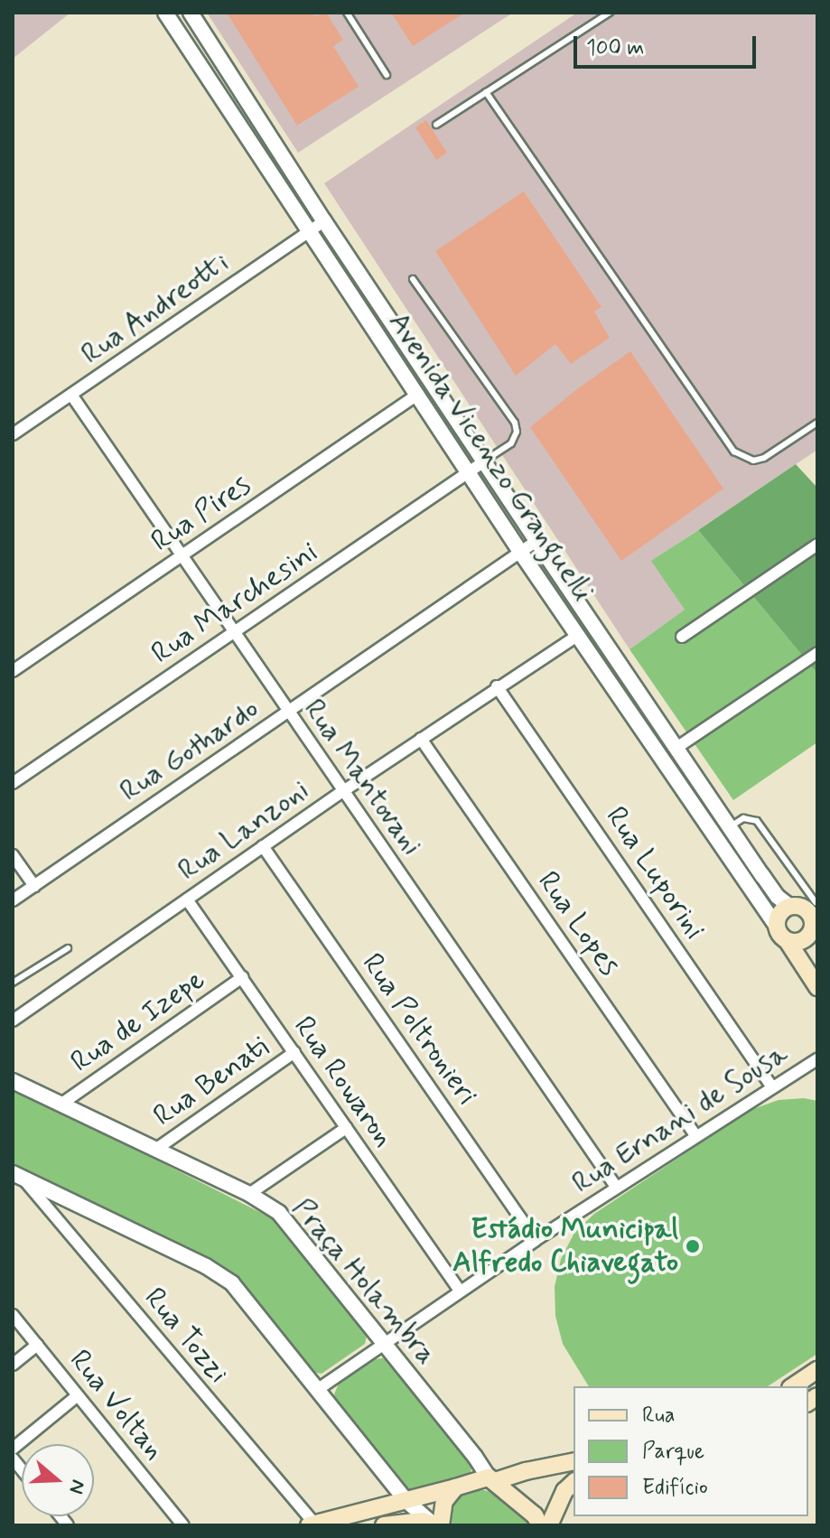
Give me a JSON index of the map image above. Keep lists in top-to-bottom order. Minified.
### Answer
{"streets":{"main road":["Avenida Vicenzo Granguelli"],"street":["Rua Andreotti","Rua Pires","Rua Marchesini","Rua Gothardo","Rua Mantovani","Rua Lanzoni","Rua Luporini","Rua Lopes","Rua de Izepe","Rua Poltronieri","Rua Benati","Rua Rowaron","Rua Ernani de Sousa","Praça Holambra","Rua Tozzi","Rua Voltan"]},"crossings":[["Rua Andreotti","Avenida Vicenzo Granguelli"],["Rua Andreotti","Rua Mantovani"],["Avenida Vicenzo Granguelli","Rua Pires"],["Avenida Vicenzo Granguelli","Rua Marchesini"],["Avenida Vicenzo Granguelli","Rua Gothardo"],["Avenida Vicenzo Granguelli","Rua Lanzoni"],["Rua Pires","Rua Mantovani"],["Rua Marchesini","Rua Mantovani"],["Rua Gothardo","Rua Mantovani"],["Rua Mantovani","Rua Lanzoni"],["Rua Mantovani","Rua Ernani de Sousa"],["Rua Lanzoni","Rua Luporini"],["Rua Lanzoni","Rua Lopes"],["Rua Lanzoni","Rua Poltronieri"],["Rua Lanzoni","Rua Rowaron"],["Rua Luporini","Rua Ernani de Sousa"],["Rua Lopes","Rua Ernani de Sousa"],["Rua de Izepe","Rua Rowaron"],["Rua de Izepe","Praça Holambra"],["Rua Poltronieri","Rua Ernani de Sousa"],["Rua Benati","Rua Rowaron"],["Rua Benati","Praça Holambra"],["Rua Rowaron","Rua Ernani de Sousa"],["Rua Ernani de Sousa","Praça Holambra"]],"places":["Estádio Municipal Alfredo Chiavegato"],"legend":["Rua","Parque","Edifício"],"scale_bar":"100 m","north":"right"}
